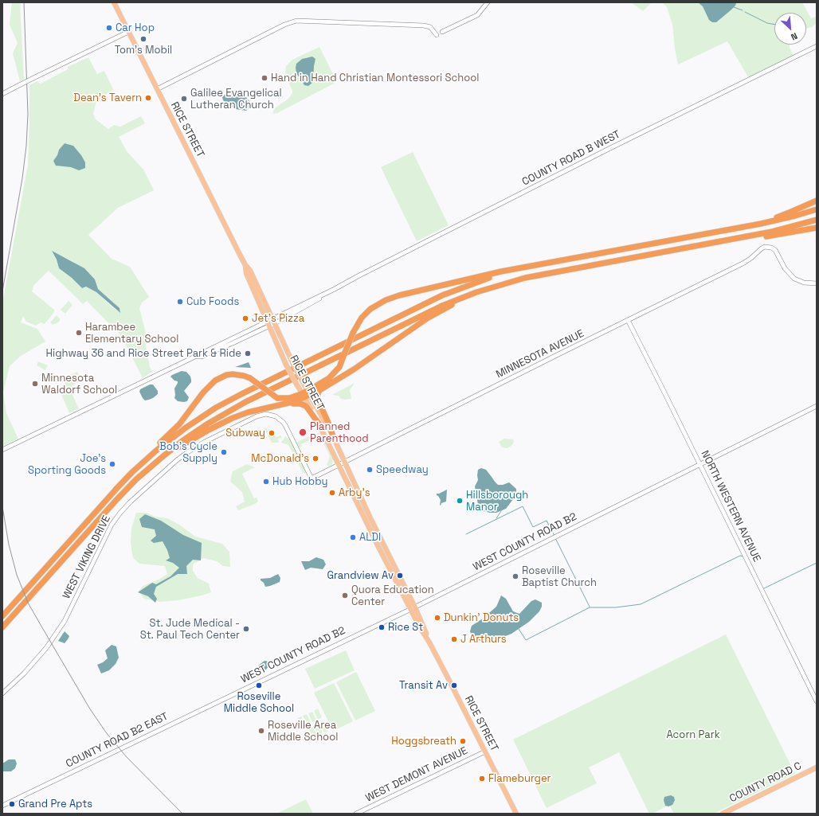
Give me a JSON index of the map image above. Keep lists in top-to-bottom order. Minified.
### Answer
{"streets":{"main road":["RICE STREET","COUNTY ROAD C"],"street":["COUNTY ROAD B WEST","MINNESOTA AVENUE","NORTH WESTERN AVENUE","WEST COUNTY ROAD B2","WEST VIKING DRIVE","COUNTY ROAD B2 EAST","WEST DEMONT AVENUE"]},"crossings":[["RICE STREET","COUNTY ROAD B WEST"],["RICE STREET","MINNESOTA AVENUE"],["RICE STREET","WEST COUNTY ROAD B2"],["RICE STREET","WEST DEMONT AVENUE"],["MINNESOTA AVENUE","NORTH WESTERN AVENUE"],["MINNESOTA AVENUE","WEST VIKING DRIVE"],["NORTH WESTERN AVENUE","WEST COUNTY ROAD B2"],["WEST COUNTY ROAD B2","COUNTY ROAD B2 EAST"]],"parks":["Acorn Park"],"places":["Car Hop","Tom's Mobil","Hand in Hand Christian Montessori School","Dean's Tavern","Galilee Evangelical Lutheran Church","Cub Foods","Jet's Pizza","Harambee Elementary School","Highway 36 and Rice Street Park & Ride","Minnesota Waldorf School","Planned Parenthood","Subway","Bob's Cycle Supply","McDonald's","Joe’s Sporting Goods","Speedway","Hub Hobby","Arby's","Hillsborough Manor","ALDI","Grandview Av","Roseville Baptist Church","Quora Education Center","Dunkin’ Donuts","Rice St","St. Jude Medical - St. Paul Tech Center","J Arthurs","Roseville Middle School","Transit Av","Roseville Area Middle School","Hoggsbreath","Flameburger","Grand Pre Apts"],"north":"bottom right"}
